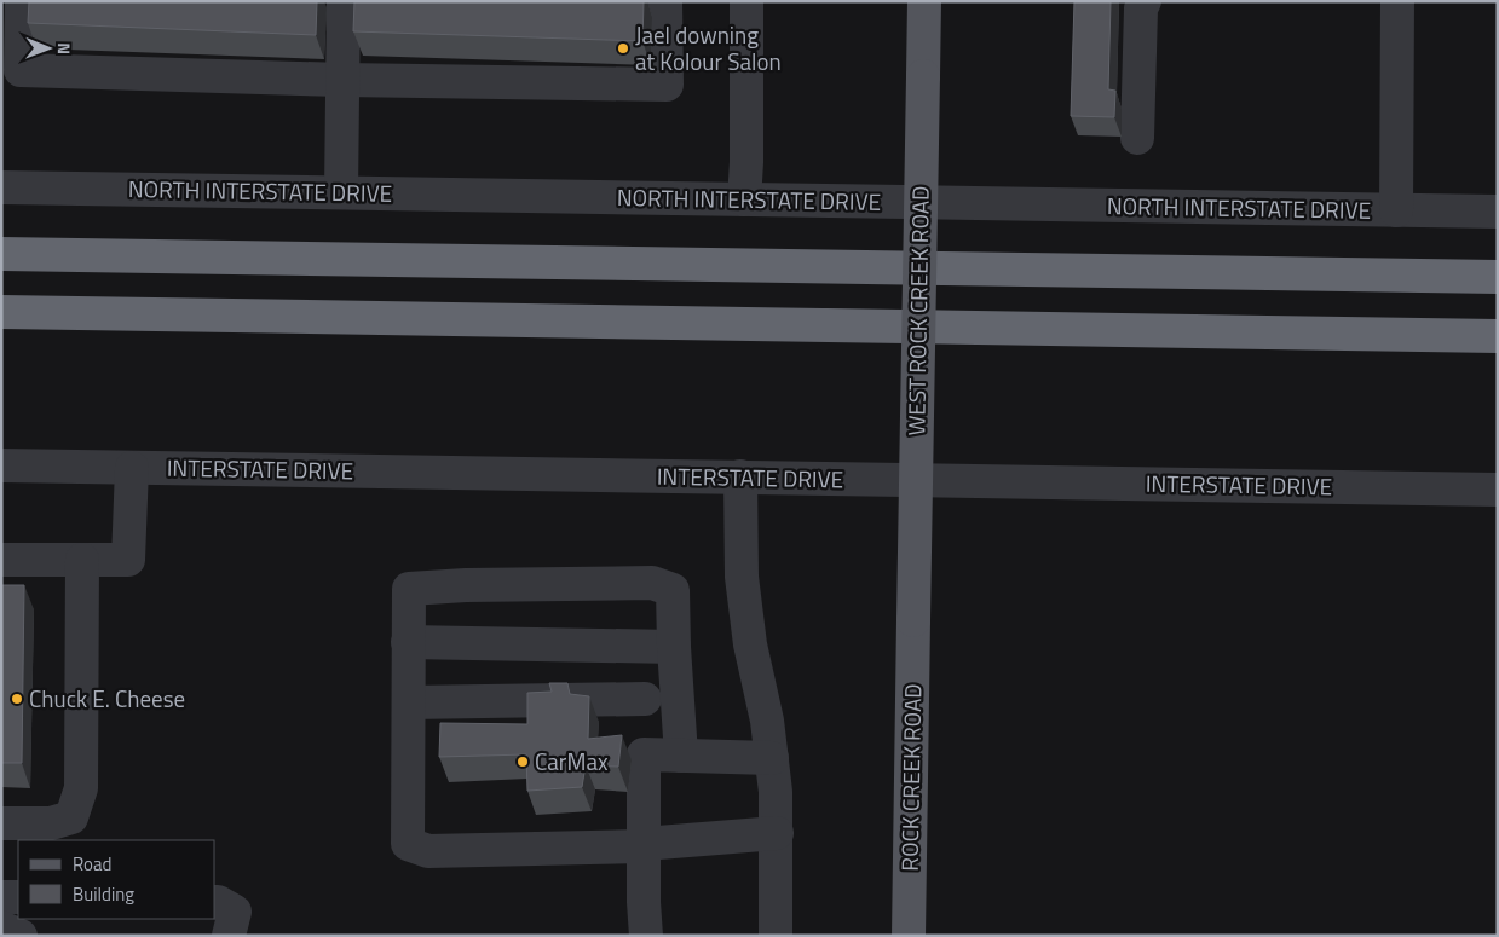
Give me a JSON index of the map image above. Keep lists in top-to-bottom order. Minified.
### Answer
{"streets":{"main road":["WEST ROCK CREEK ROAD","ROCK CREEK ROAD"],"street":["NORTH INTERSTATE DRIVE","INTERSTATE DRIVE"]},"crossings":[["WEST ROCK CREEK ROAD","ROCK CREEK ROAD"]],"places":["Jael downing at Kolour Salon","Chuck E. Cheese","CarMax"],"legend":["Road","Building"],"north":"right"}
